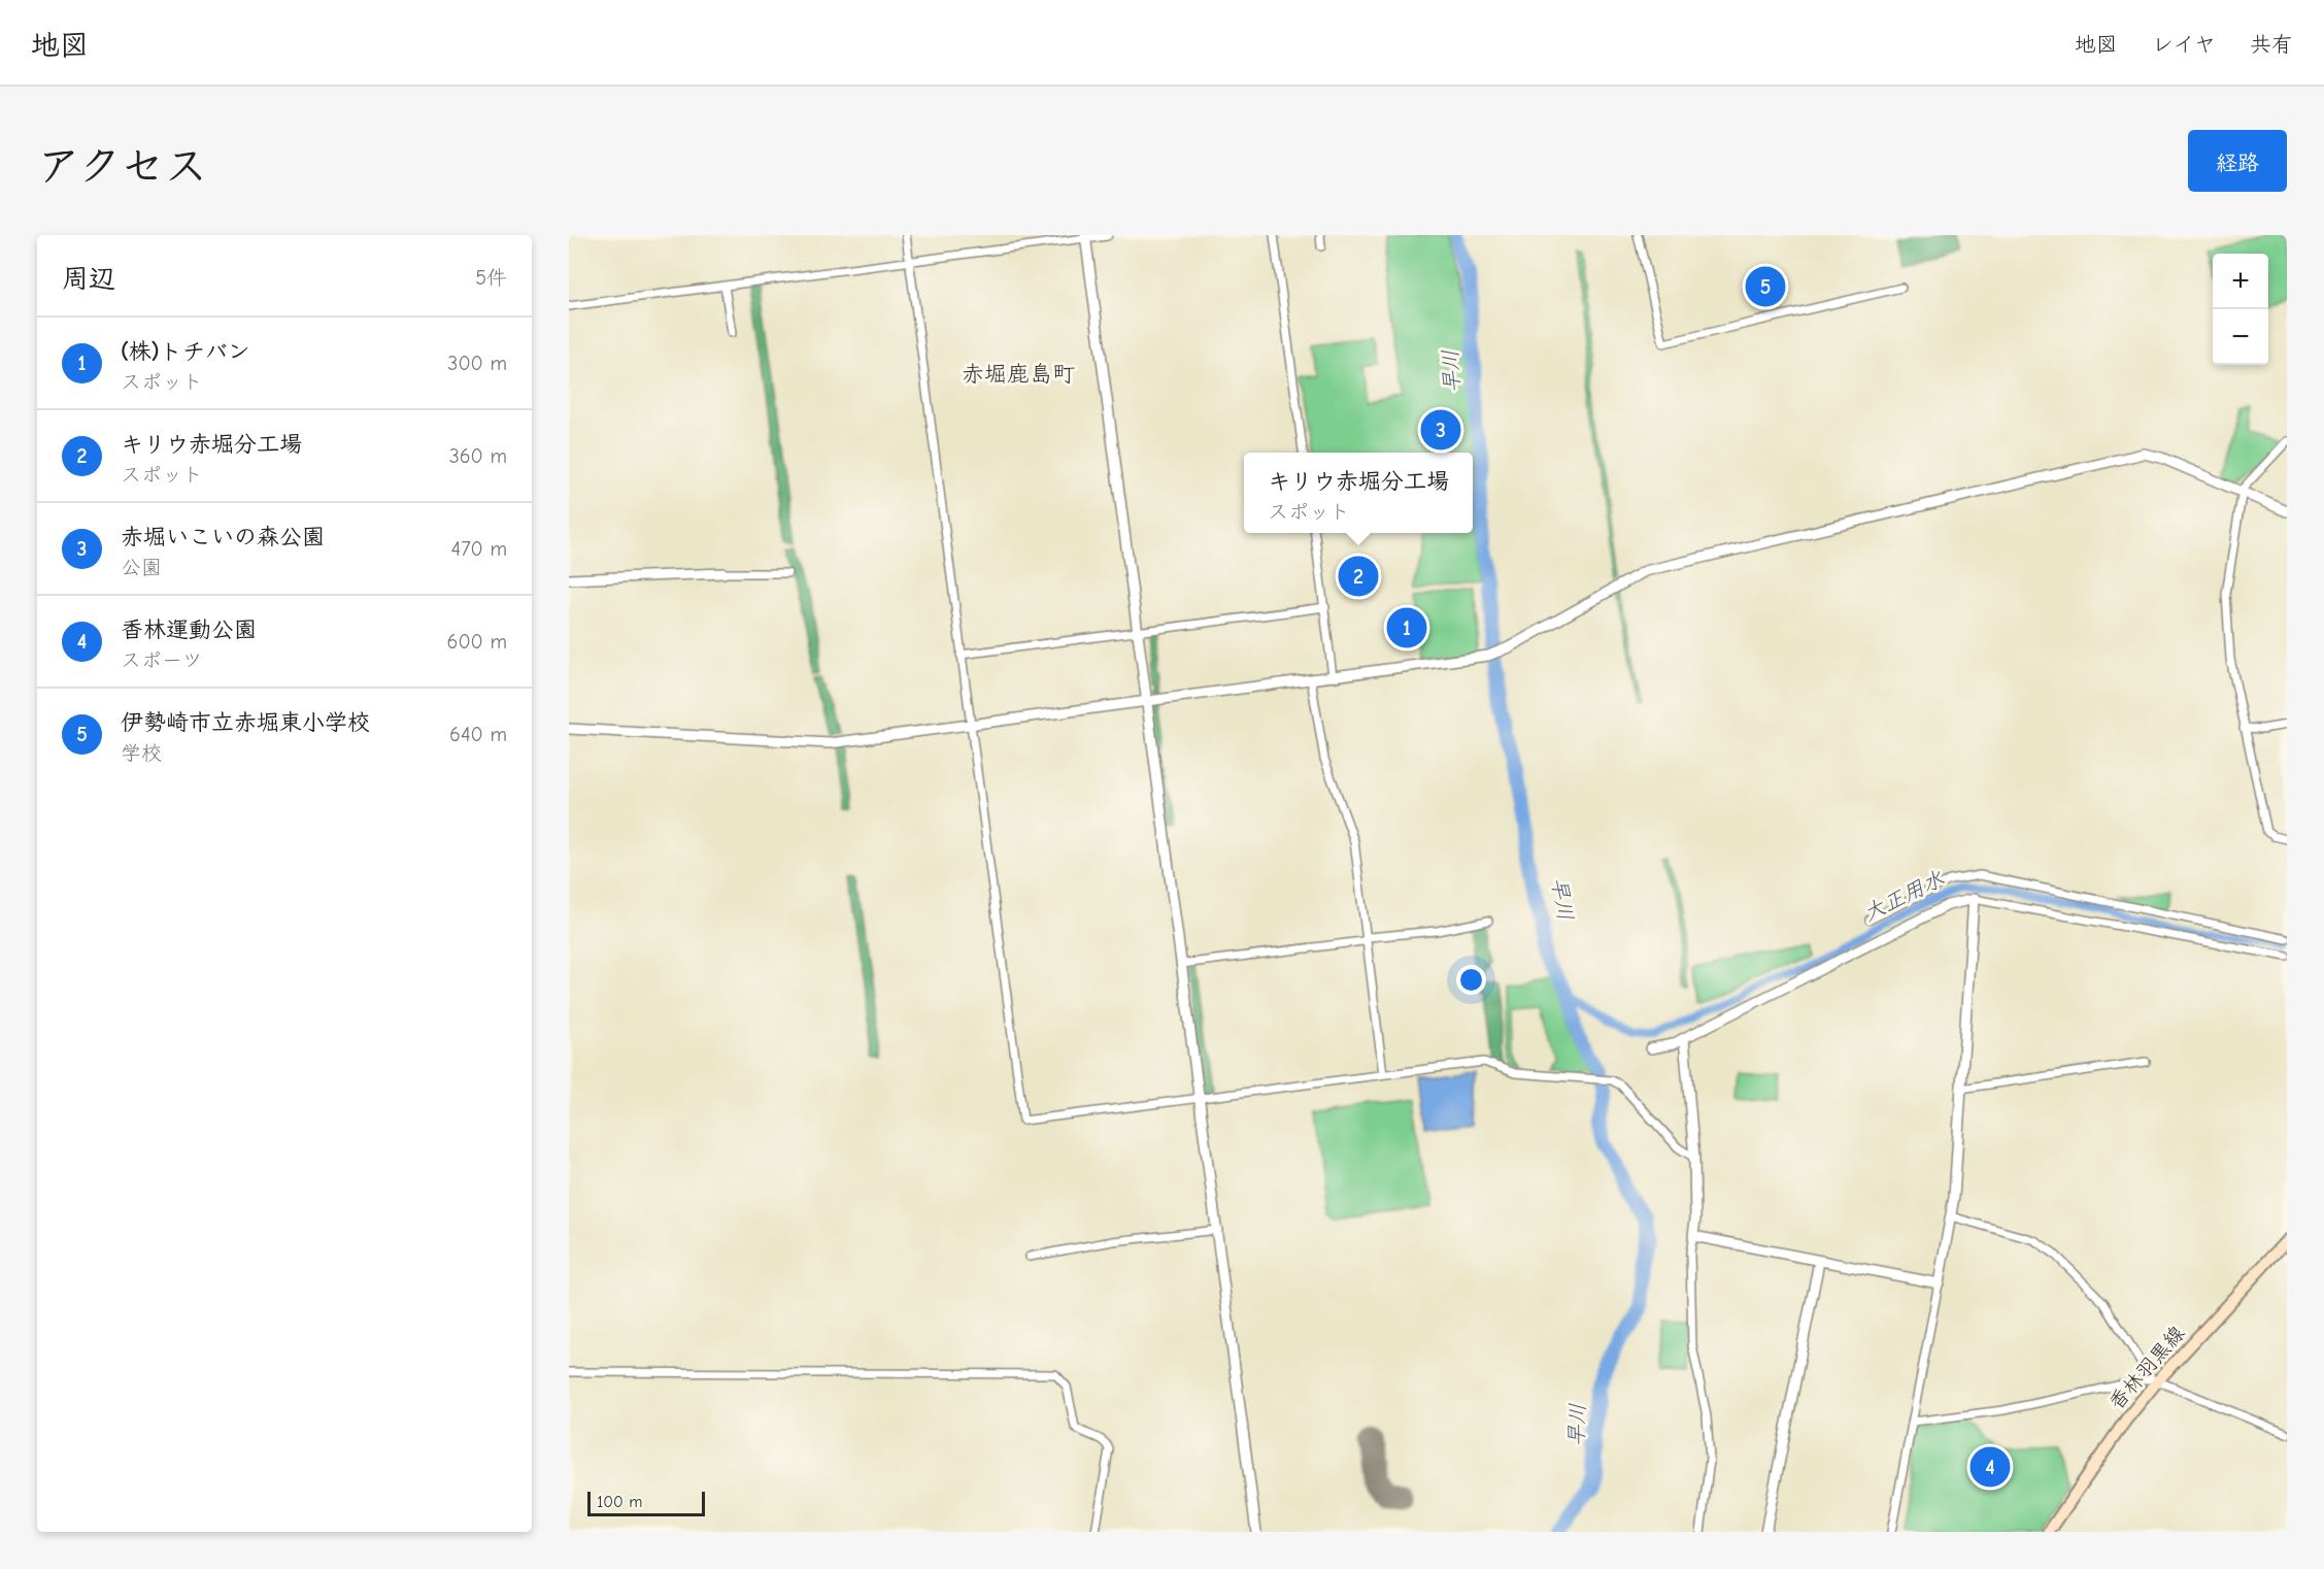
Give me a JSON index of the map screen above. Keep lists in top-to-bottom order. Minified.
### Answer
{"streets":{"main road":["香林羽黒線"]},"districts":["赤堀鹿島町"],"water":["早川","大正用水"],"scale_bar":"100 m","page":{"header":"地図","nav":["地図","レイヤ","共有"],"title":"アクセス","buttons":"経路","heading":["周辺","5件"],"map_buttons":["+","−"],"pins":["5","3","2","1","4"],"list":[{"mark":"1","name":"(株)トチバン","note":"スポット","value":"300 m"},{"mark":"2","name":"キリウ赤堀分工場","note":"スポット","value":"360 m"},{"mark":"3","name":"赤堀いこいの森公園","note":"公園","value":"470 m"},{"mark":"4","name":"香林運動公園","note":"スポーツ","value":"600 m"},{"mark":"5","name":"伊勢崎市立赤堀東小学校","note":"学校","value":"640 m"}],"popup":["キリウ赤堀分工場","スポット"],"scale":"100 m"}}
